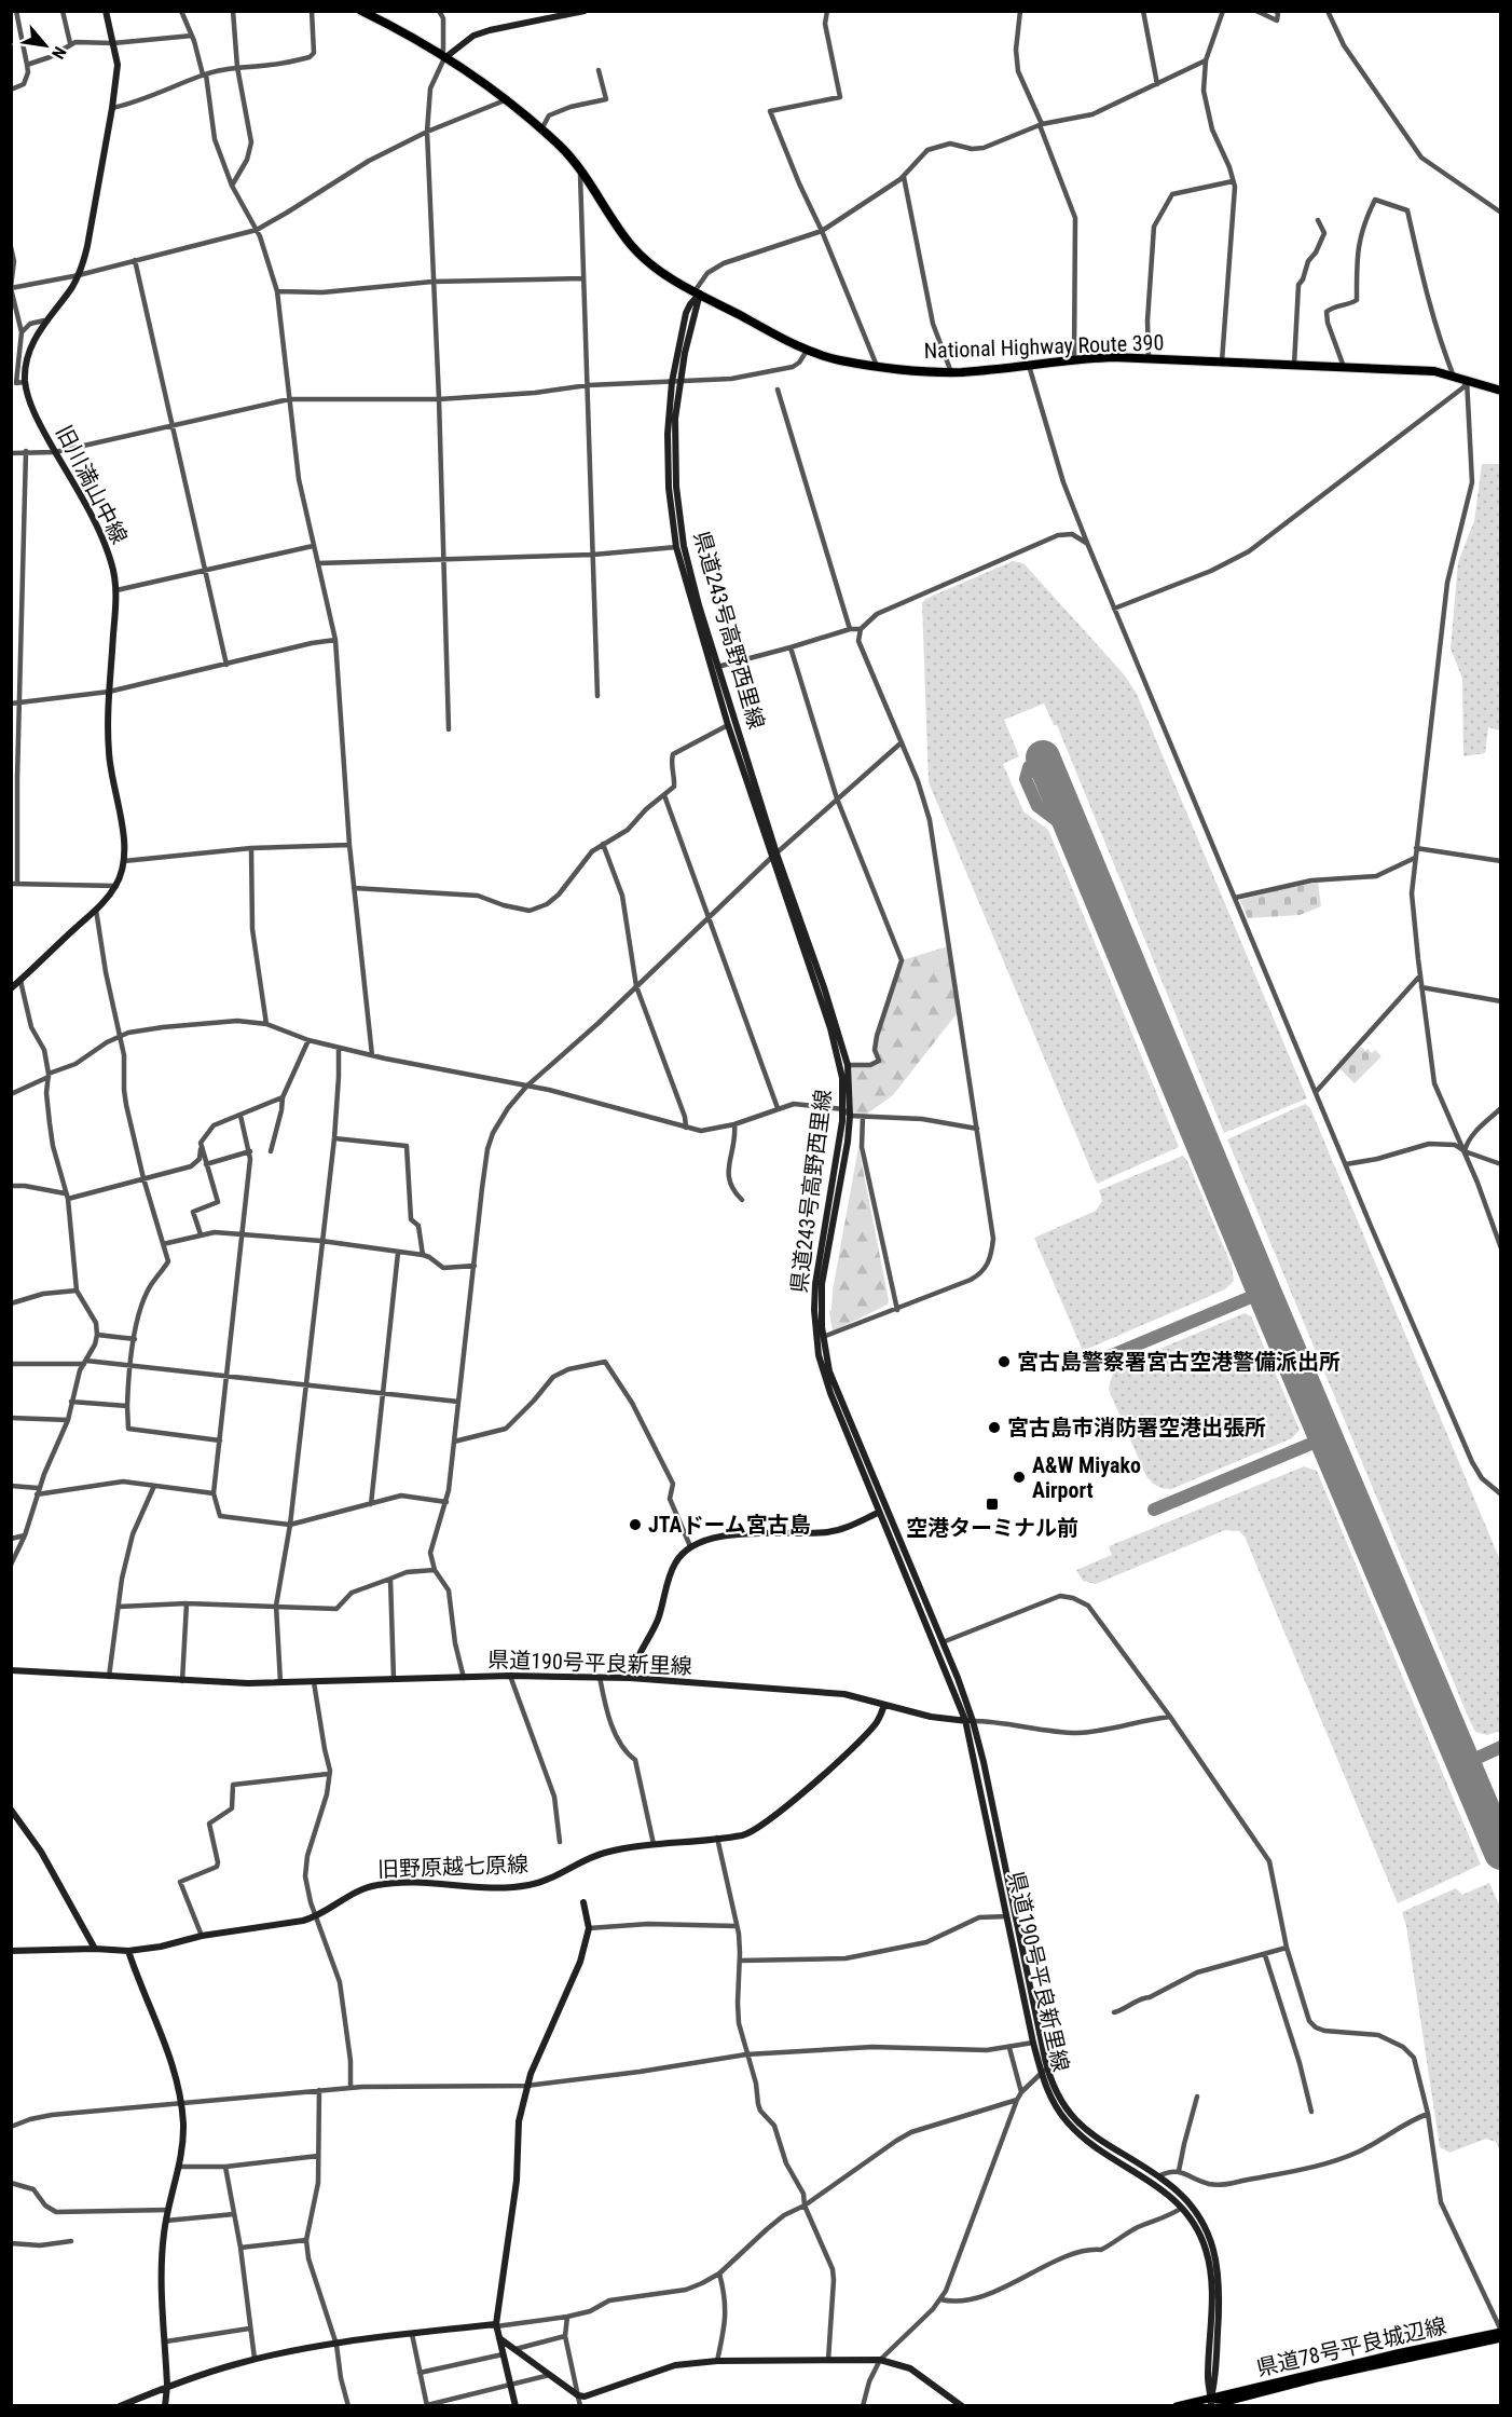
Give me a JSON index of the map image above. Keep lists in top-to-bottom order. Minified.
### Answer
{"streets":{"highway":["National Highway Route 390"],"main road":["旧川満山中線","県道243号高野西里線","県道190号平良新里線","旧野原越七原線","県道78号平良城辺線"]},"crossings":[["National Highway Route 390","県道243号高野西里線"],["県道243号高野西里線","県道190号平良新里線"],["県道190号平良新里線","旧野原越七原線"],["県道190号平良新里線","県道78号平良城辺線"]],"places":{"other":["宮古島警察署宮古空港警備派出所","宮古島市消防署空港出張所","A&W Miyako Airport","JTAドーム宮古島"],"transit":["空港ターミナル前"]},"north":"bottom right"}
